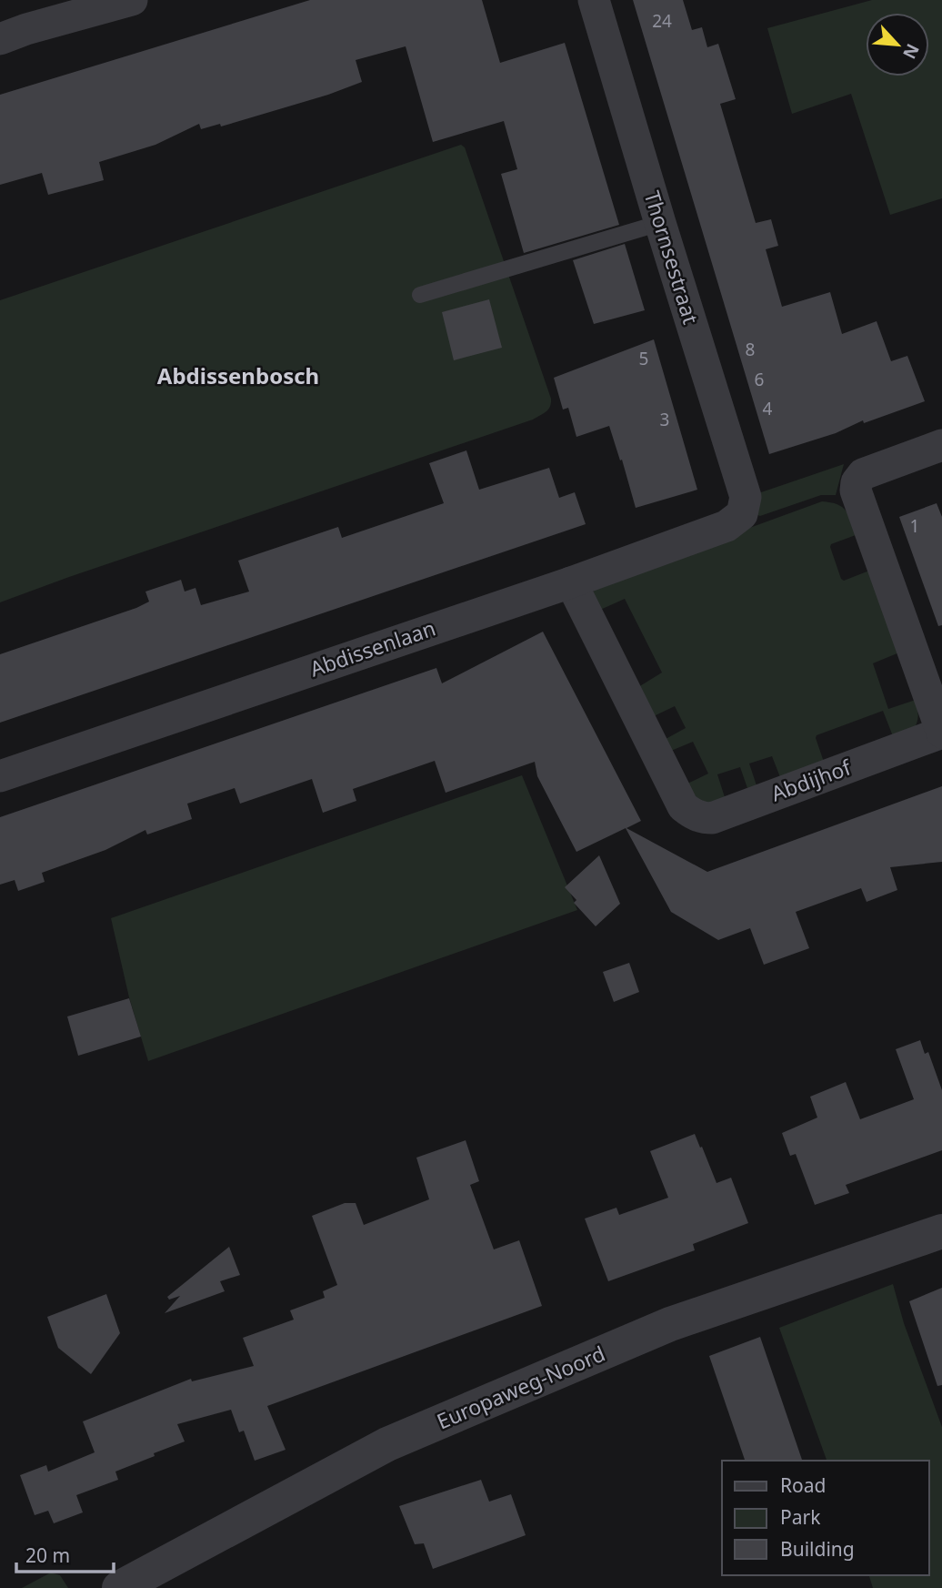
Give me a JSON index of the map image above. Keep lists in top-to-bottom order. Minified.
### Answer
{"streets":{"street":["Thornsestraat","Abdissenlaan","Abdijhof","Europaweg-Noord"]},"crossings":[["Thornsestraat","Abdissenlaan"],["Abdissenlaan","Abdijhof"]],"districts":["Abdissenbosch"],"house_numbers":["24","8","5","6","4","3","1"],"legend":["Road","Park","Building"],"scale_bar":"20 m","north":"bottom right"}
